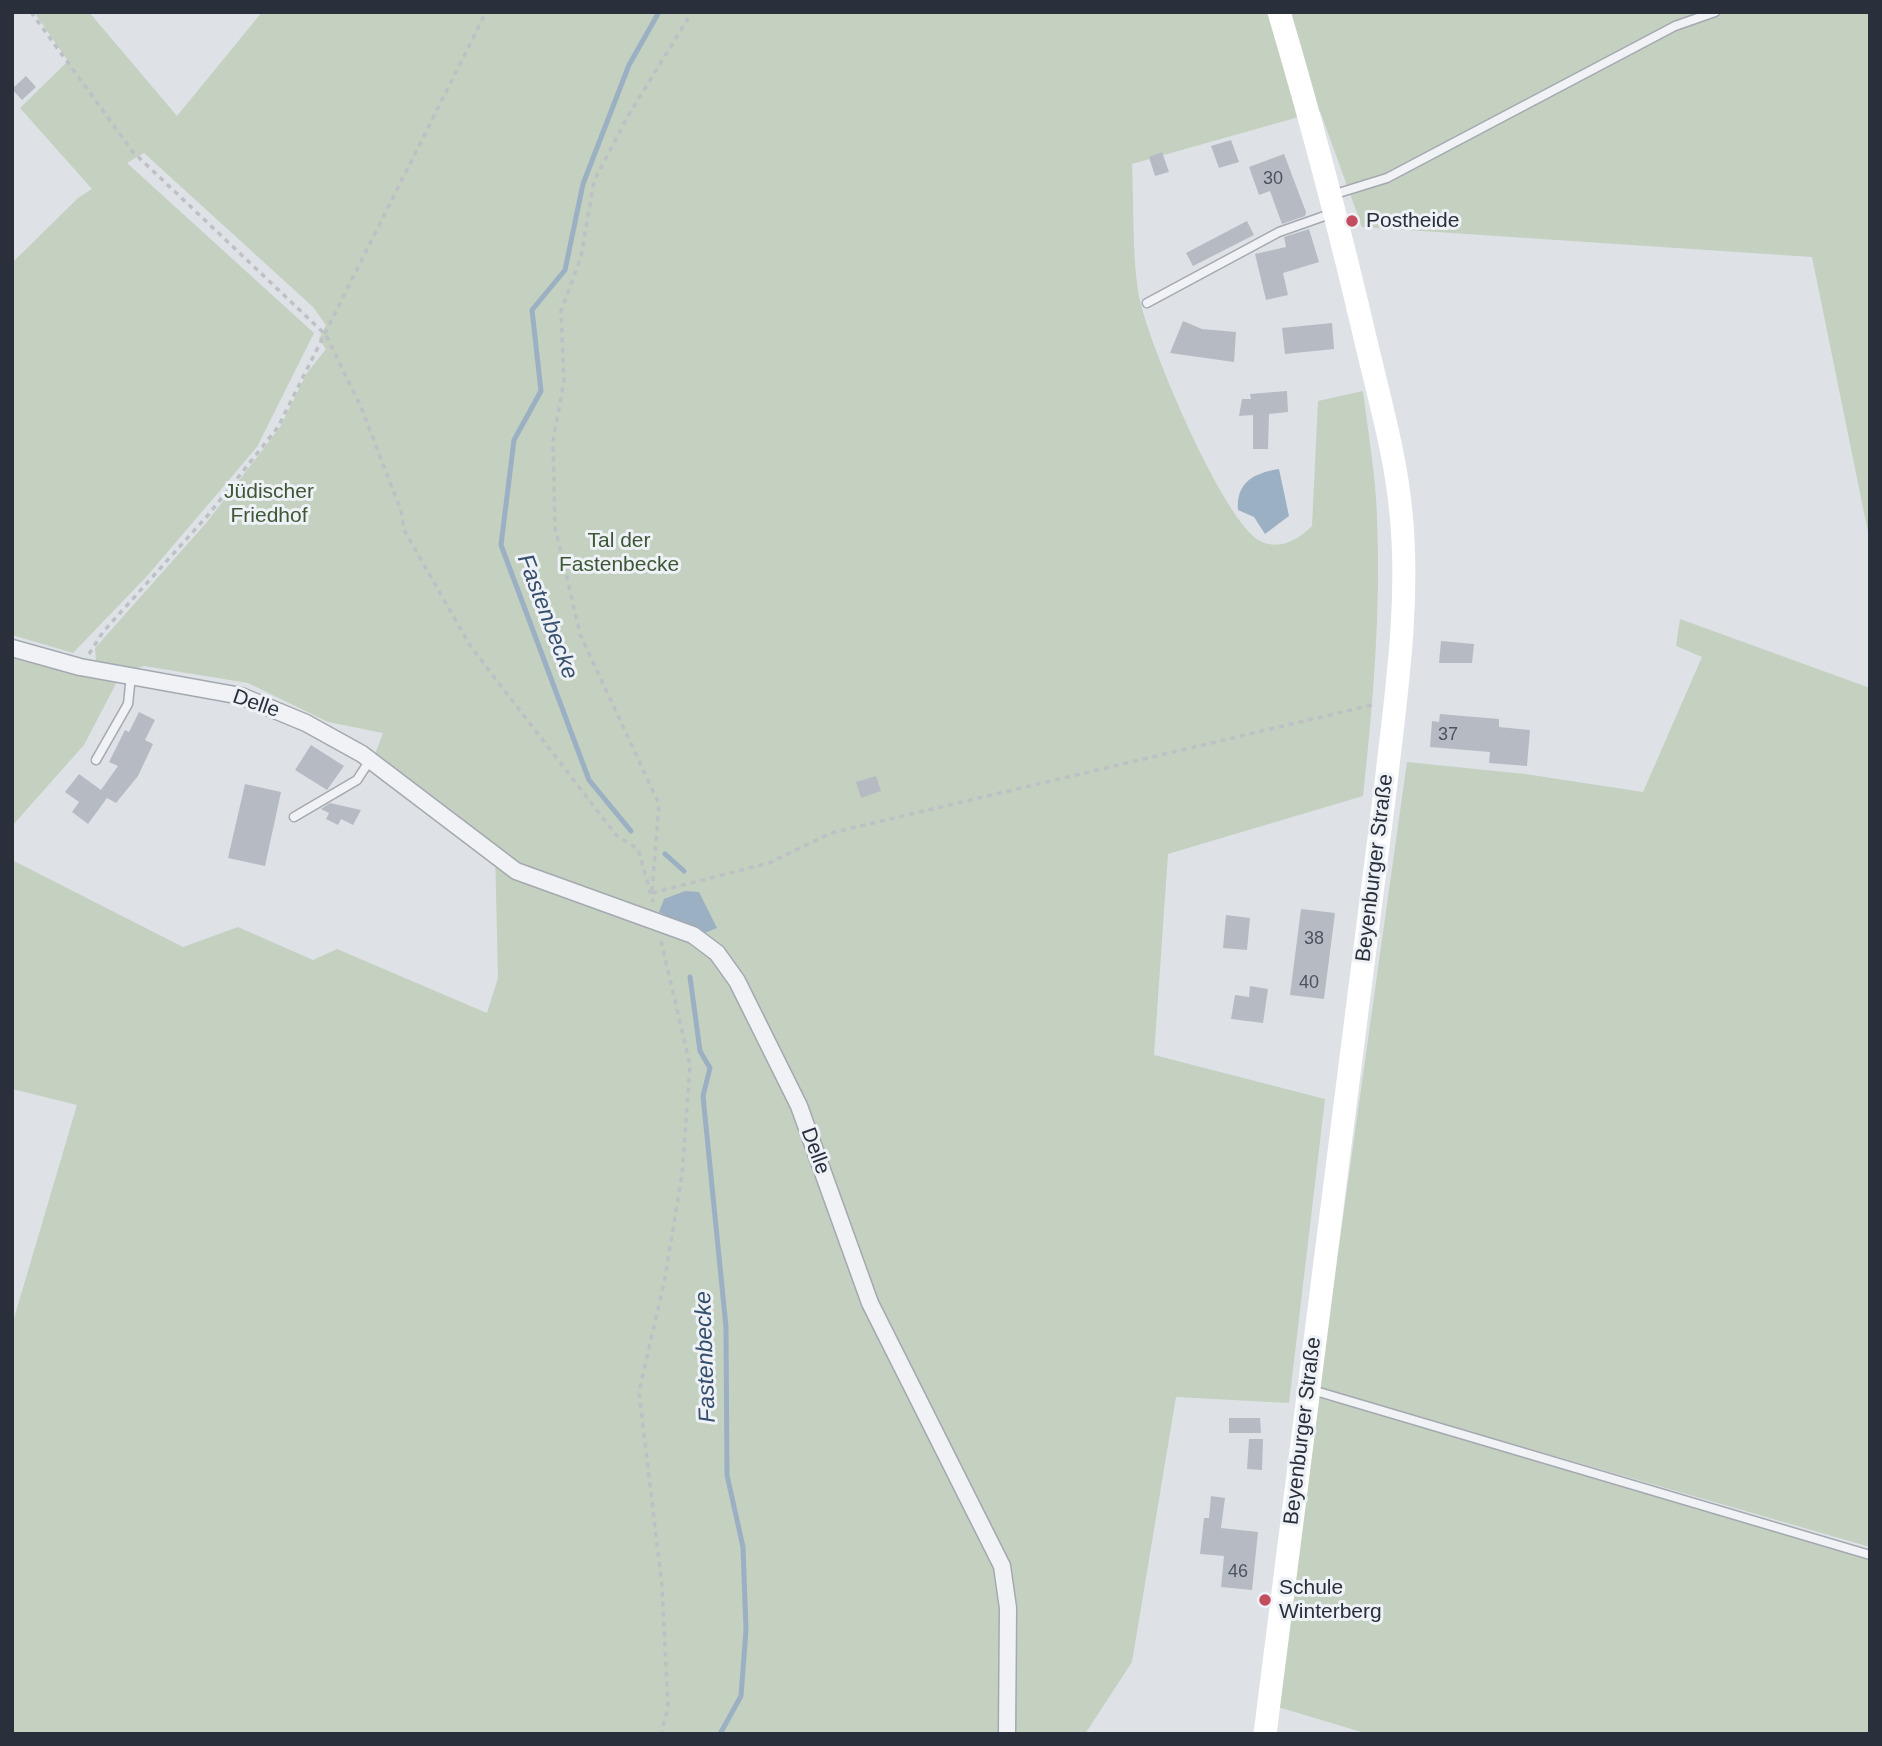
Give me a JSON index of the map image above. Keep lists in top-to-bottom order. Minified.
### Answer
{"streets":{"main road":["Beyenburger Straße"],"street":["Delle"]},"water":["Fastenbecke"],"parks":["Jüdischer Friedhof","Tal der Fastenbecke"],"places":["Postheide","Schule Winterberg"],"house_numbers":["30","37","38","40","46"]}
